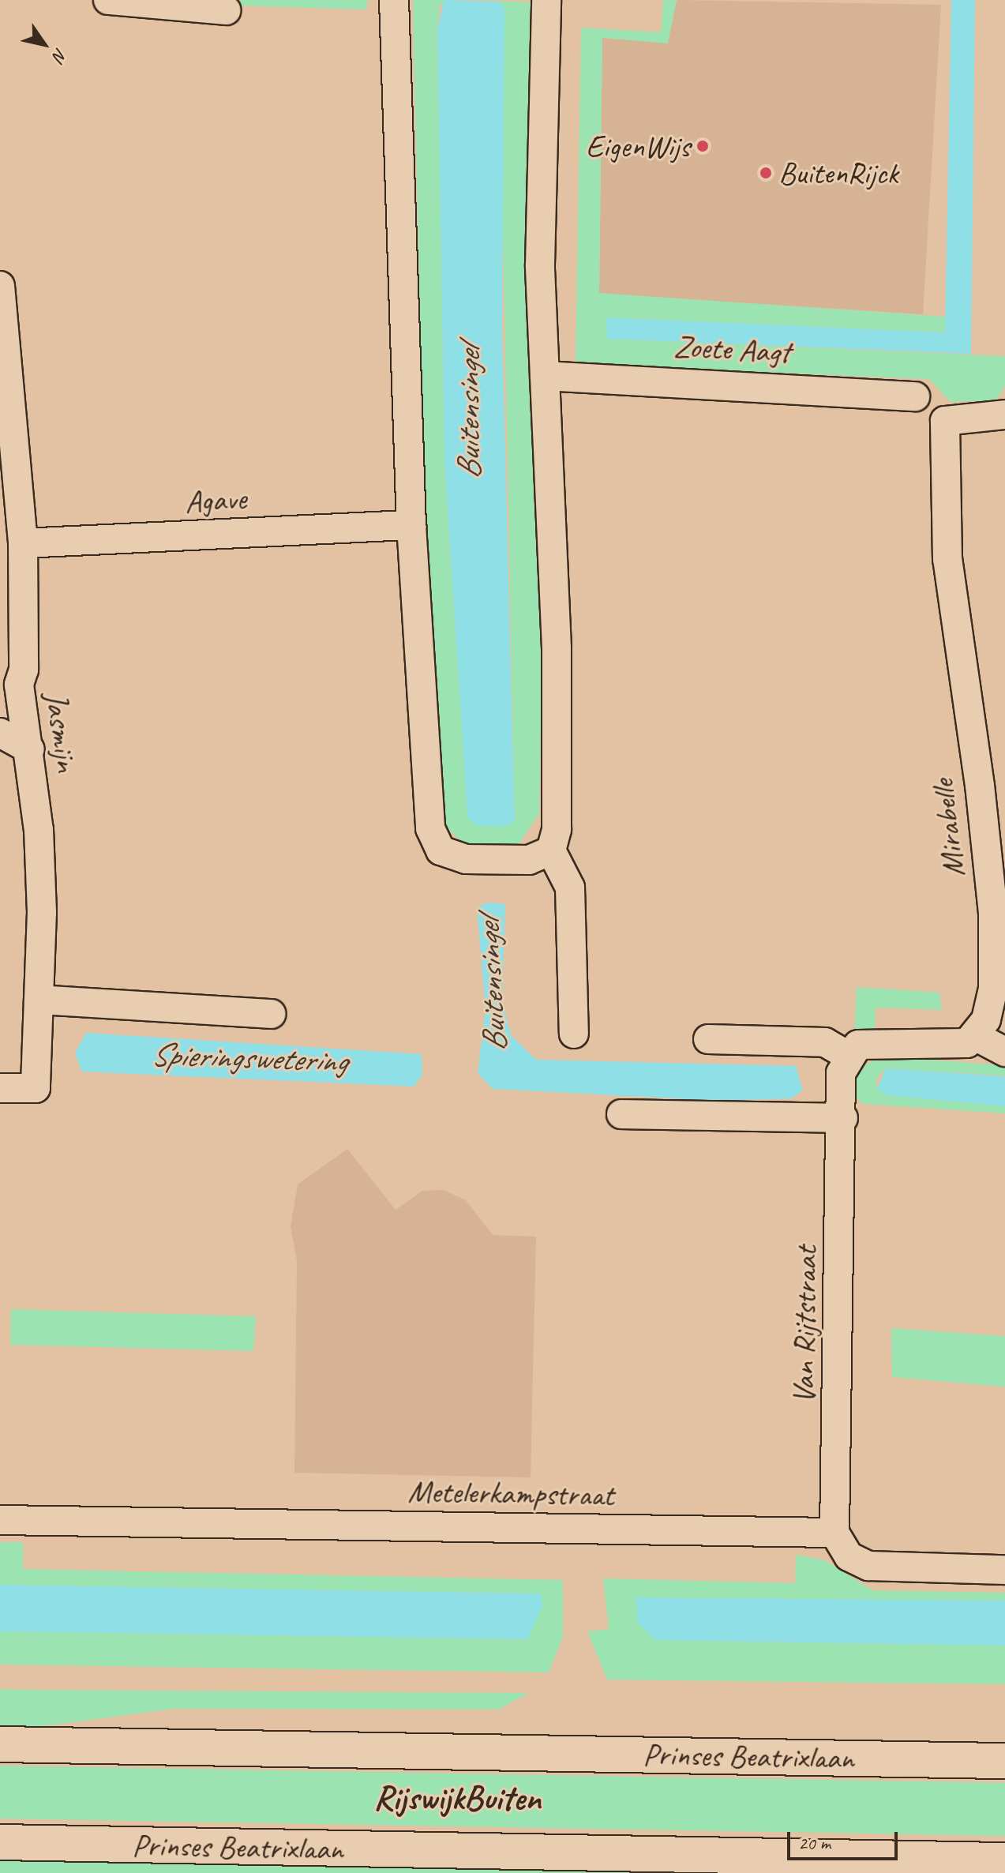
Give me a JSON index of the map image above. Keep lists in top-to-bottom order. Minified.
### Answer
{"streets":{"main road":["Prinses Beatrixlaan"],"street":["Zoete Aagt","Agave","Jasmijn","Mirabelle","Van Rijtstraat","Metelerkampstraat"]},"crossings":[["Agave","Jasmijn"],["Van Rijtstraat","Metelerkampstraat"]],"districts":["RijswijkBuiten"],"water":["Buitensingel","Spieringswetering"],"places":["EigenWijs","BuitenRijck"],"scale_bar":"20 m","north":"bottom right"}
